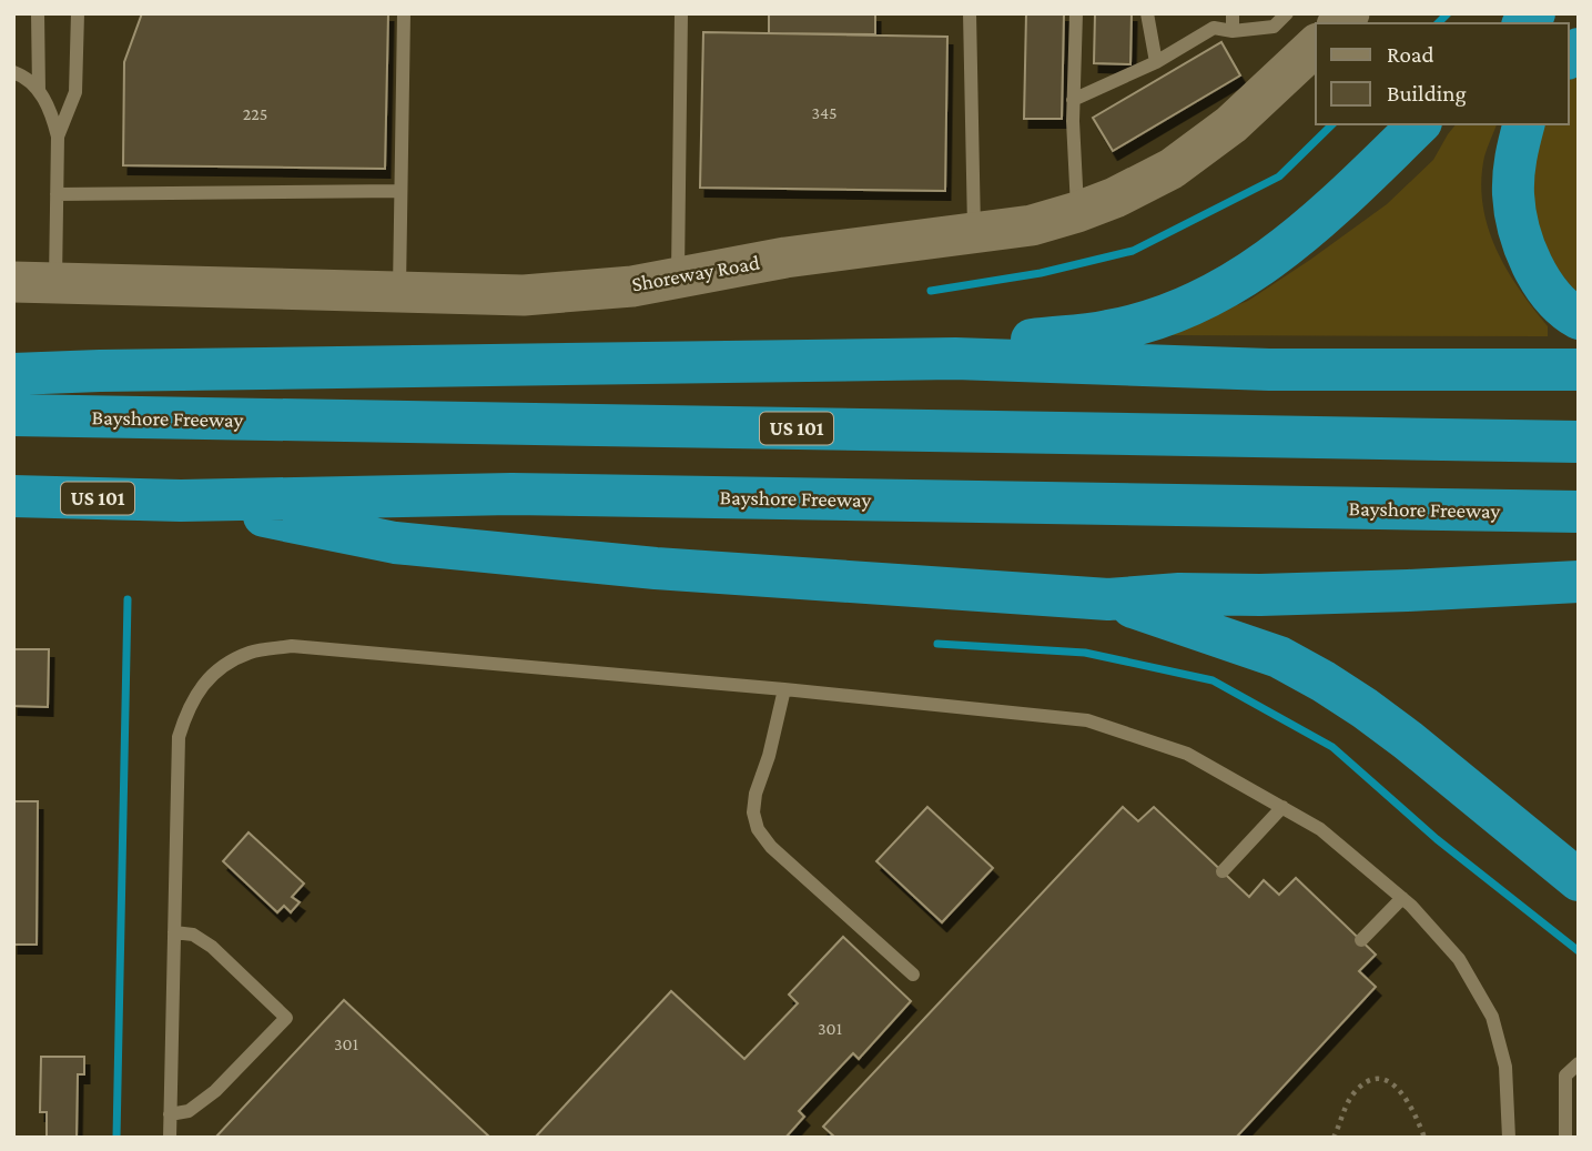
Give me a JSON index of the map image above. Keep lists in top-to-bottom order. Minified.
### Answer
{"streets":{"highway":["Bayshore Freeway","US 101"],"street":["Shoreway Road"]},"house_numbers":["345","225","301","301"],"legend":["Road","Building"]}
